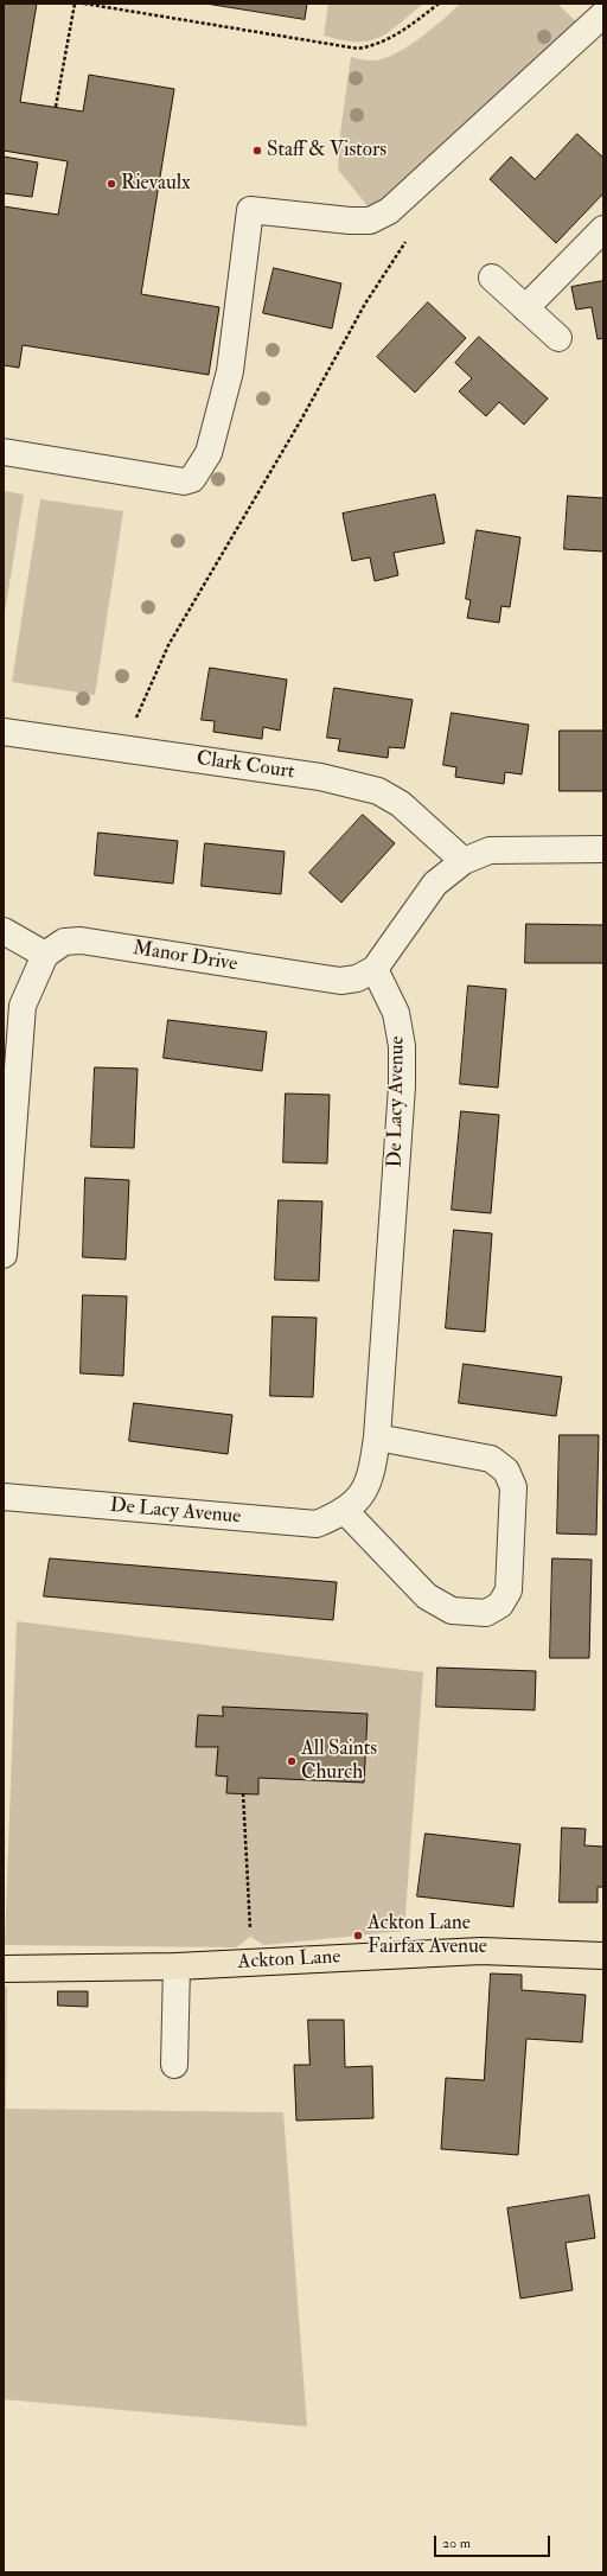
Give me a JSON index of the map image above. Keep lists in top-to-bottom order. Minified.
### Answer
{"streets":{"main road":["Ackton Lane"],"street":["Clark Court","Manor Drive","De Lacy Avenue"]},"crossings":[["Manor Drive","De Lacy Avenue"]],"places":["Staff & Vistors","Rievaulx","All Saints Church","Ackton Lane Fairfax Avenue"],"scale_bar":"20 m"}
